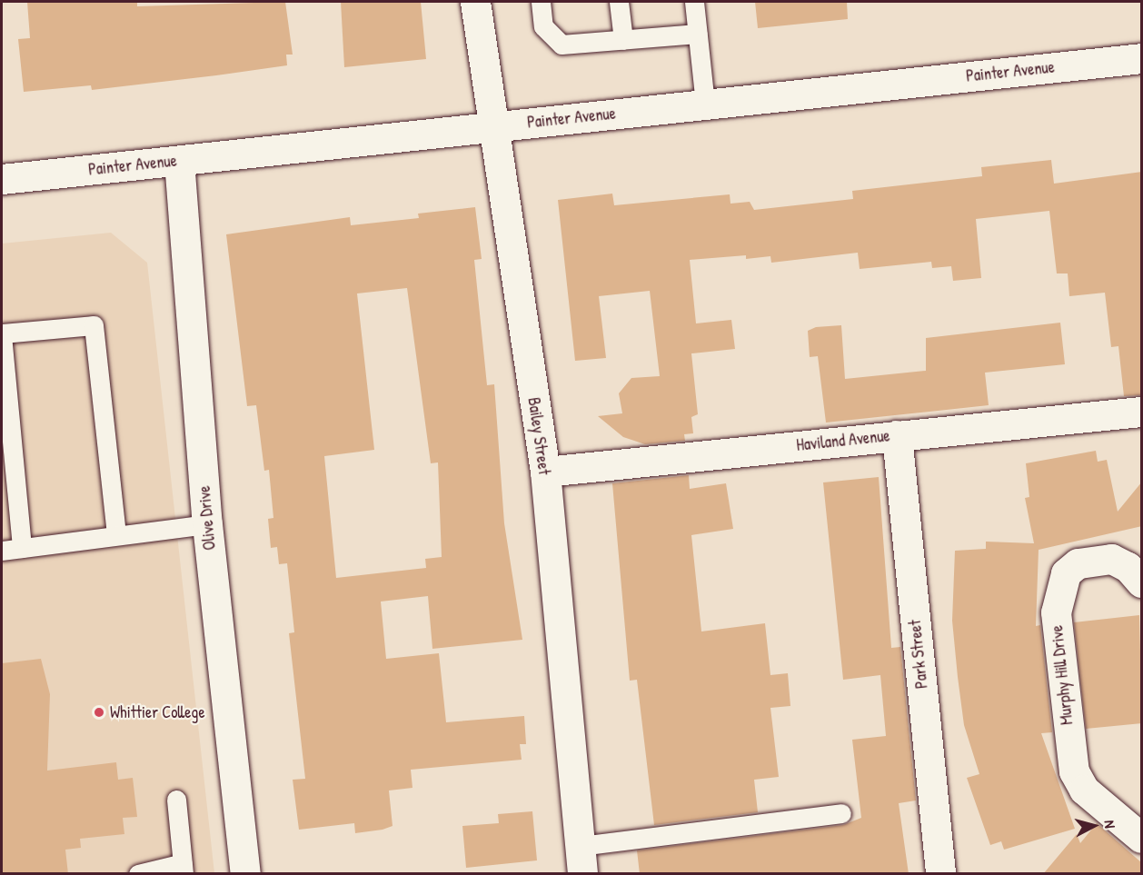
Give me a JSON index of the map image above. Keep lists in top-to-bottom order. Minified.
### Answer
{"streets":{"street":["Painter Avenue","Bailey Street","Haviland Avenue","Olive Drive","Park Street","Murphy Hill Drive"]},"crossings":[["Painter Avenue","Bailey Street"],["Painter Avenue","Olive Drive"],["Bailey Street","Haviland Avenue"],["Haviland Avenue","Park Street"]],"places":["Whittier College"],"north":"right"}
